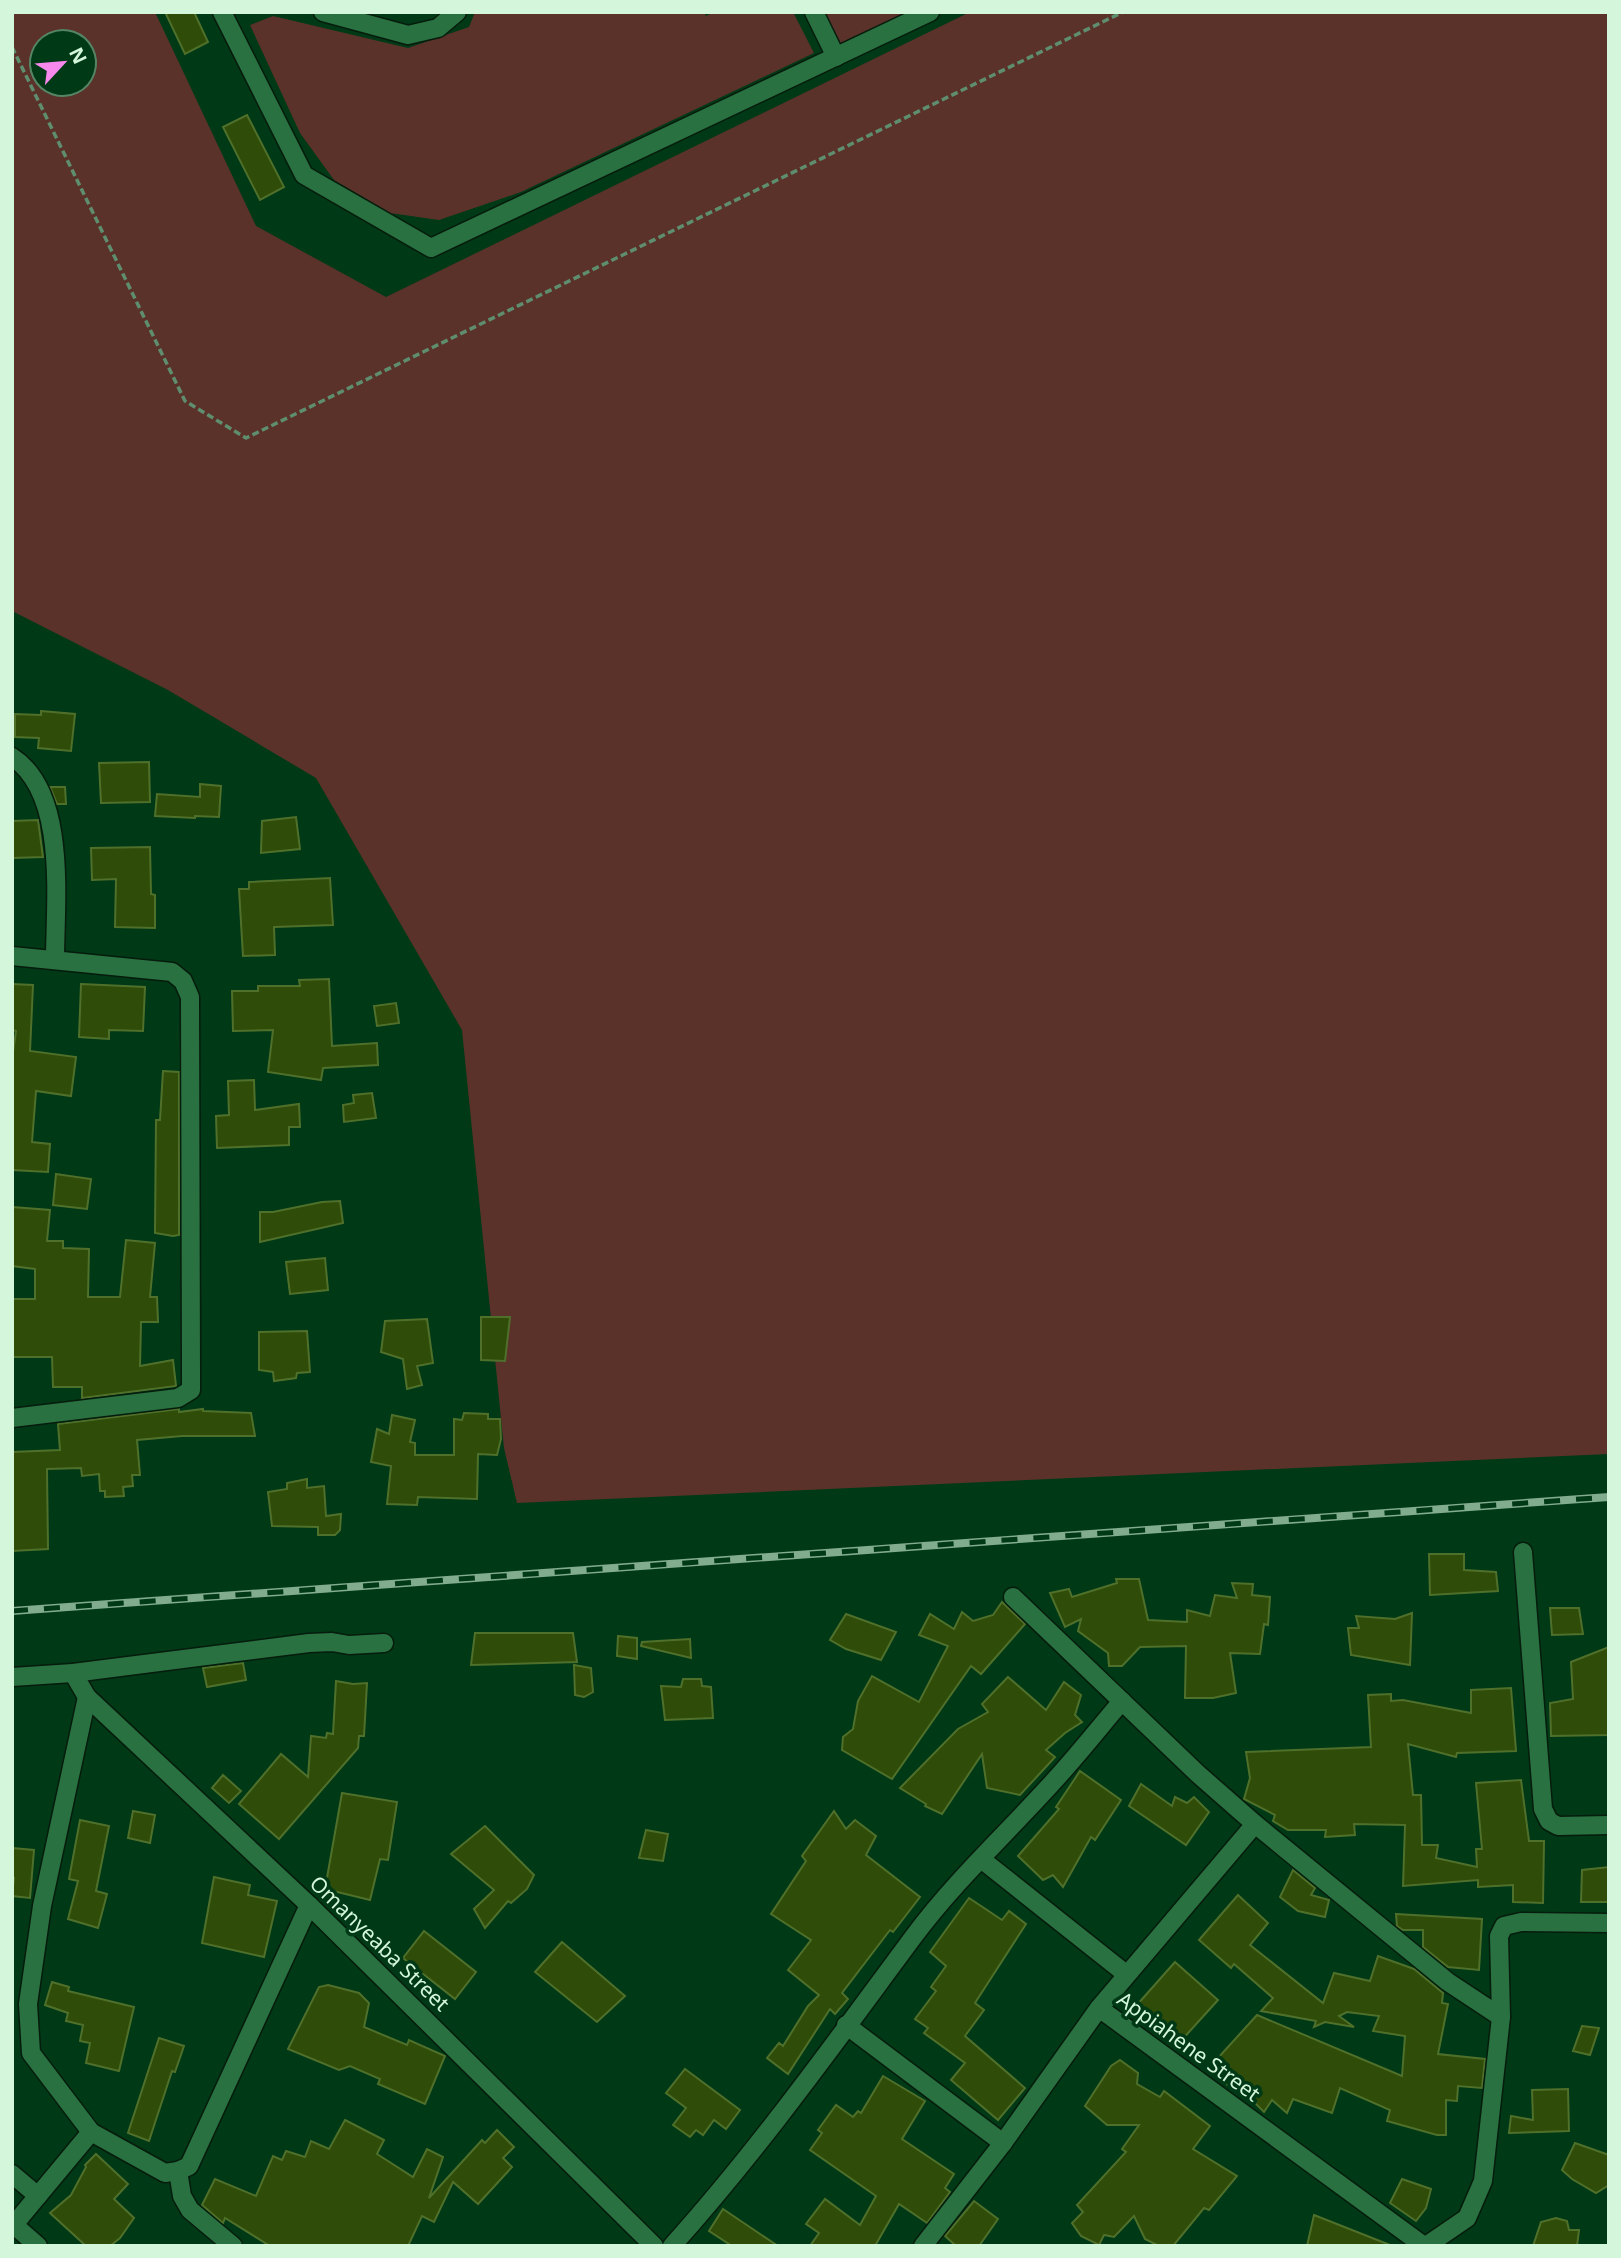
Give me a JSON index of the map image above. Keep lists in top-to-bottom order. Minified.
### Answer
{"streets":{"street":["Omanyeaba Street","Appiahene Street"]},"north":"top right"}
